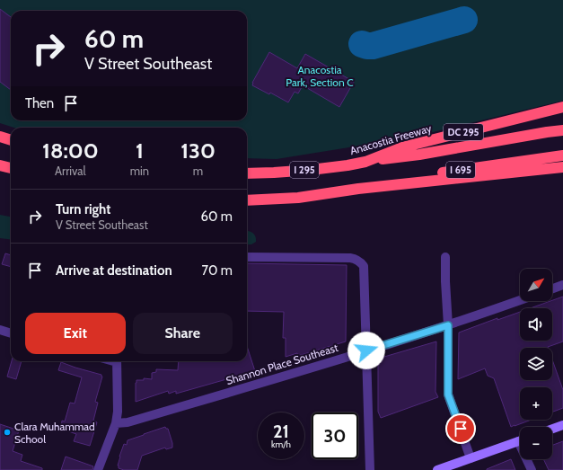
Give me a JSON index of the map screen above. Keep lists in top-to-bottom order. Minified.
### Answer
{"streets":{"highway":["DC 295","Anacostia Freeway","I 295","I 695"],"street":["Shannon Place Southeast"]},"crossings":[["Anacostia Freeway","I 695"]],"parks":["Anacostia Park, Section C"],"places":["Clara Muhammad School"],"north":"top right","page":{"turn":["60 m","V Street Southeast"],"then":"Then","eta":["18:00","Arrival","1","min","130","m"],"list":[{"name":"Turn right","note":"V Street Southeast","value":"60 m"},{"name":"Arrive at destination","value":"70 m"}],"map_buttons":["+","−"],"buttons":["Exit","Share"],"speed":"21 km/h","limit":"30"}}
